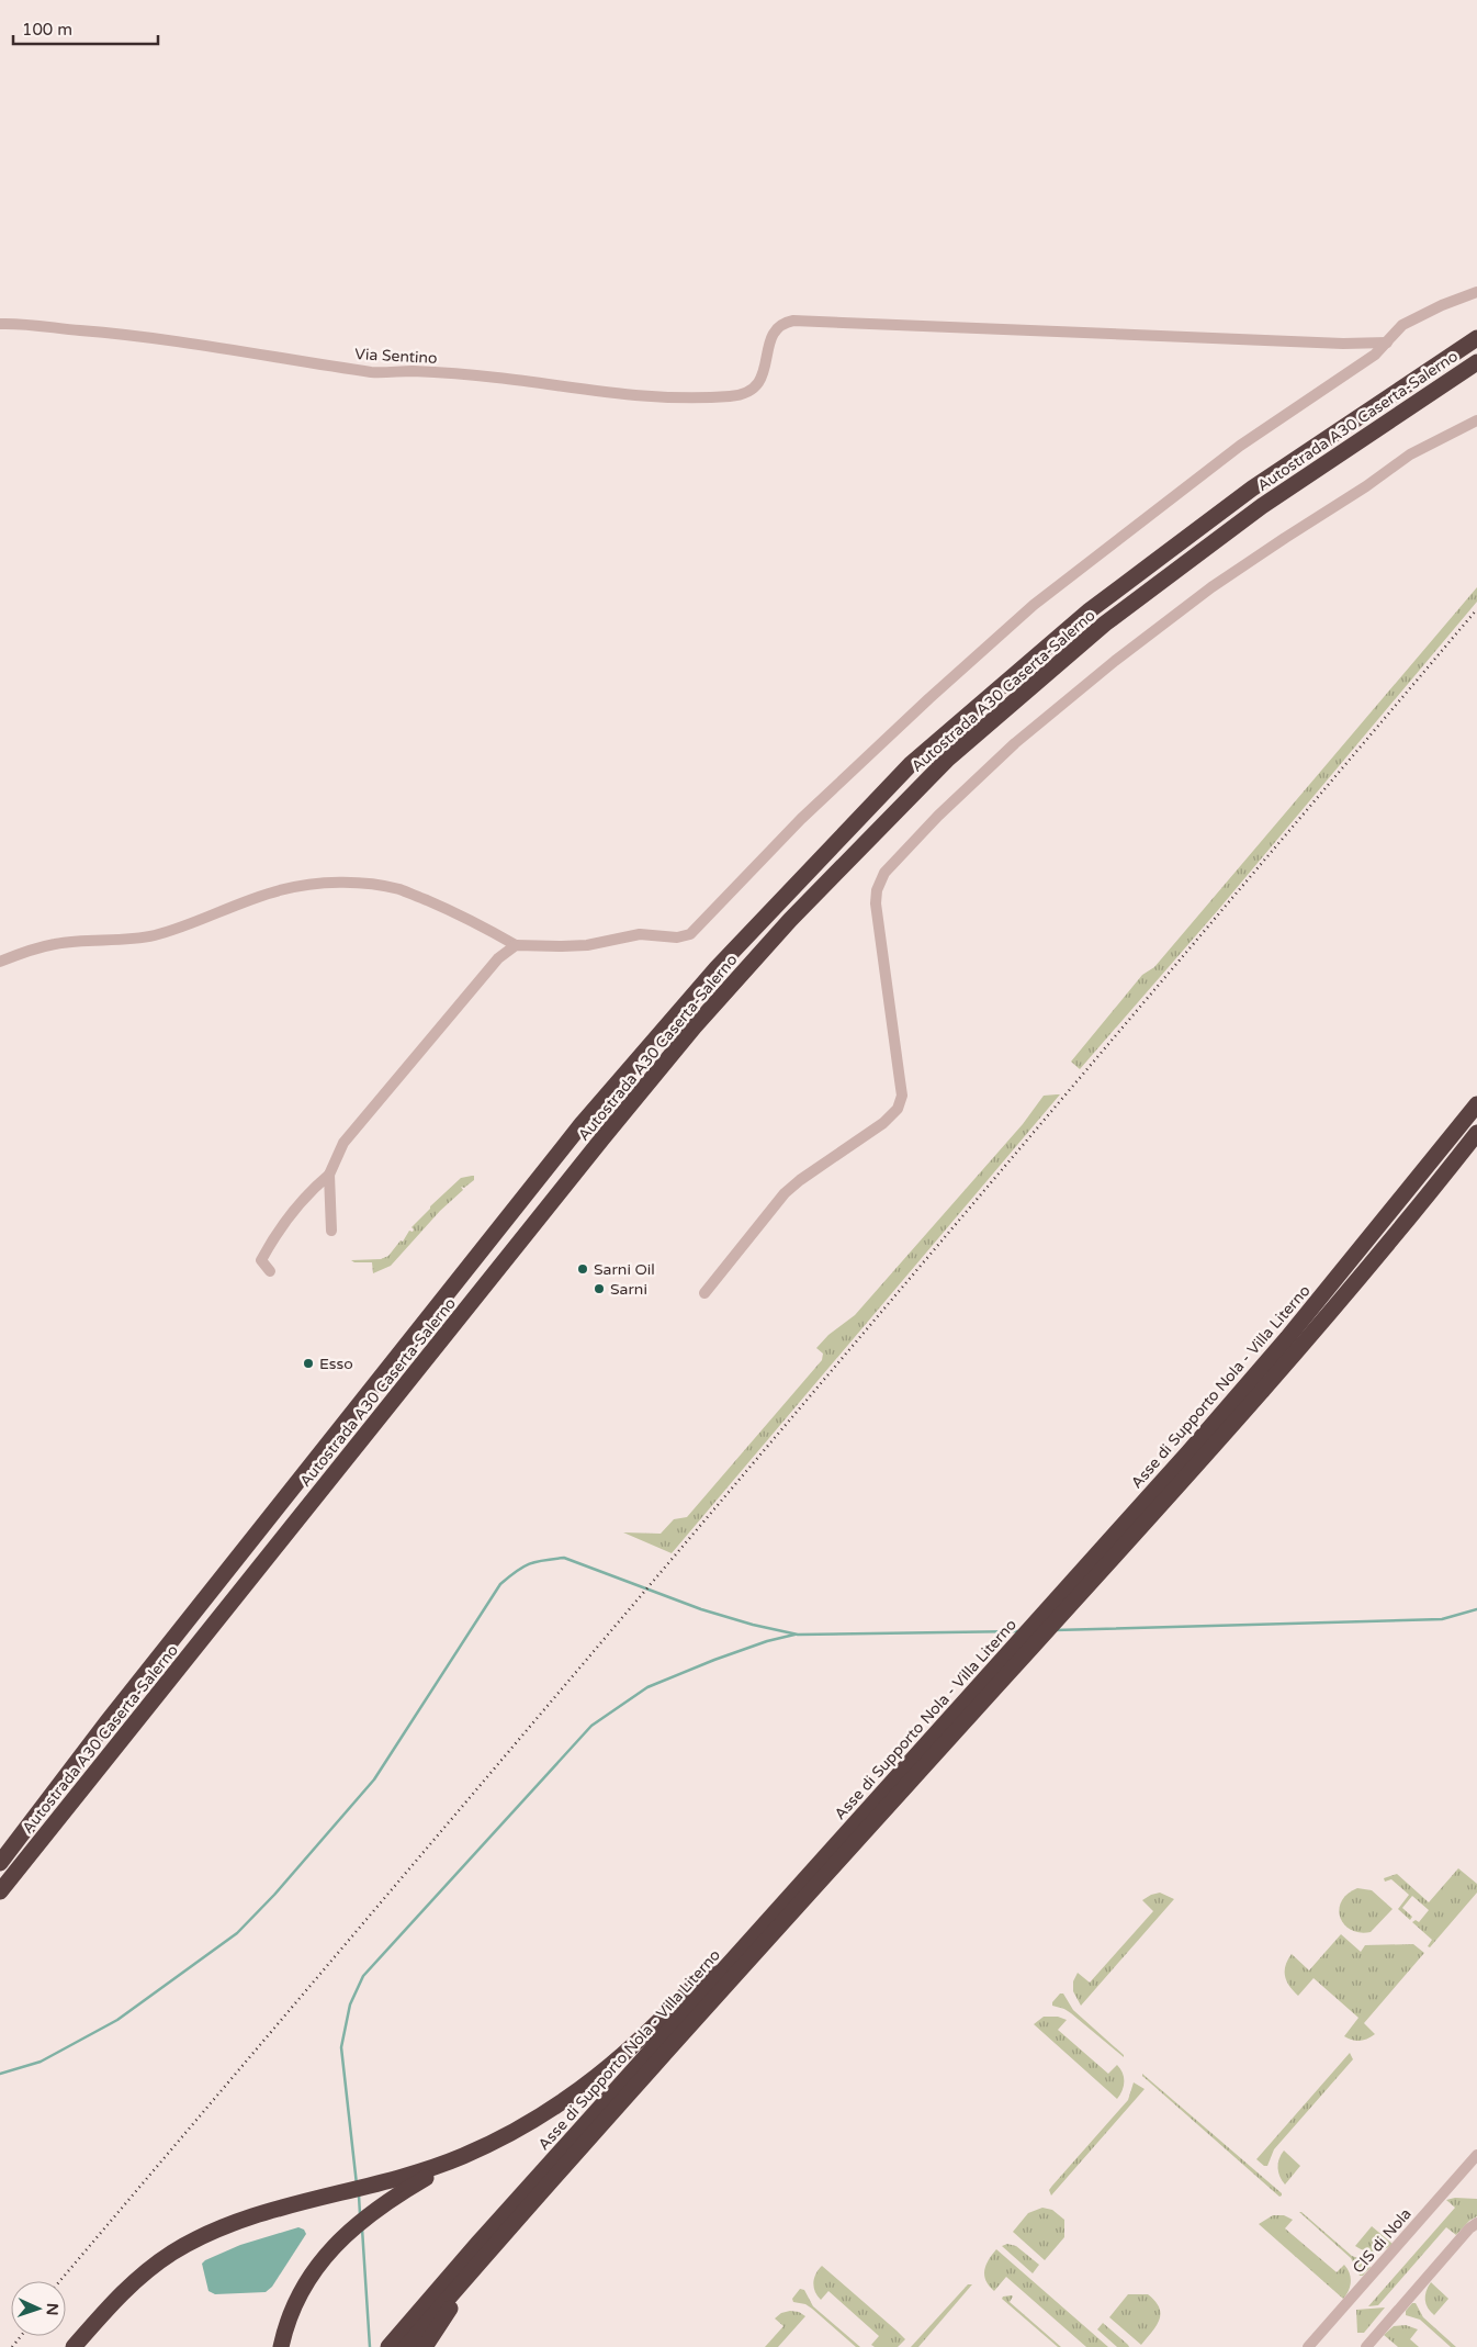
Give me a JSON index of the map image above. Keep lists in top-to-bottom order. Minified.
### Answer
{"streets":{"highway":["Autostrada A30 Caserta-Salerno","Asse di Supporto Nola - Villa Literno"],"street":["Via Sentino","CIS di Nola"]},"places":["Sarni Oil","Sarni","Esso"],"scale_bar":"100 m","north":"right"}
